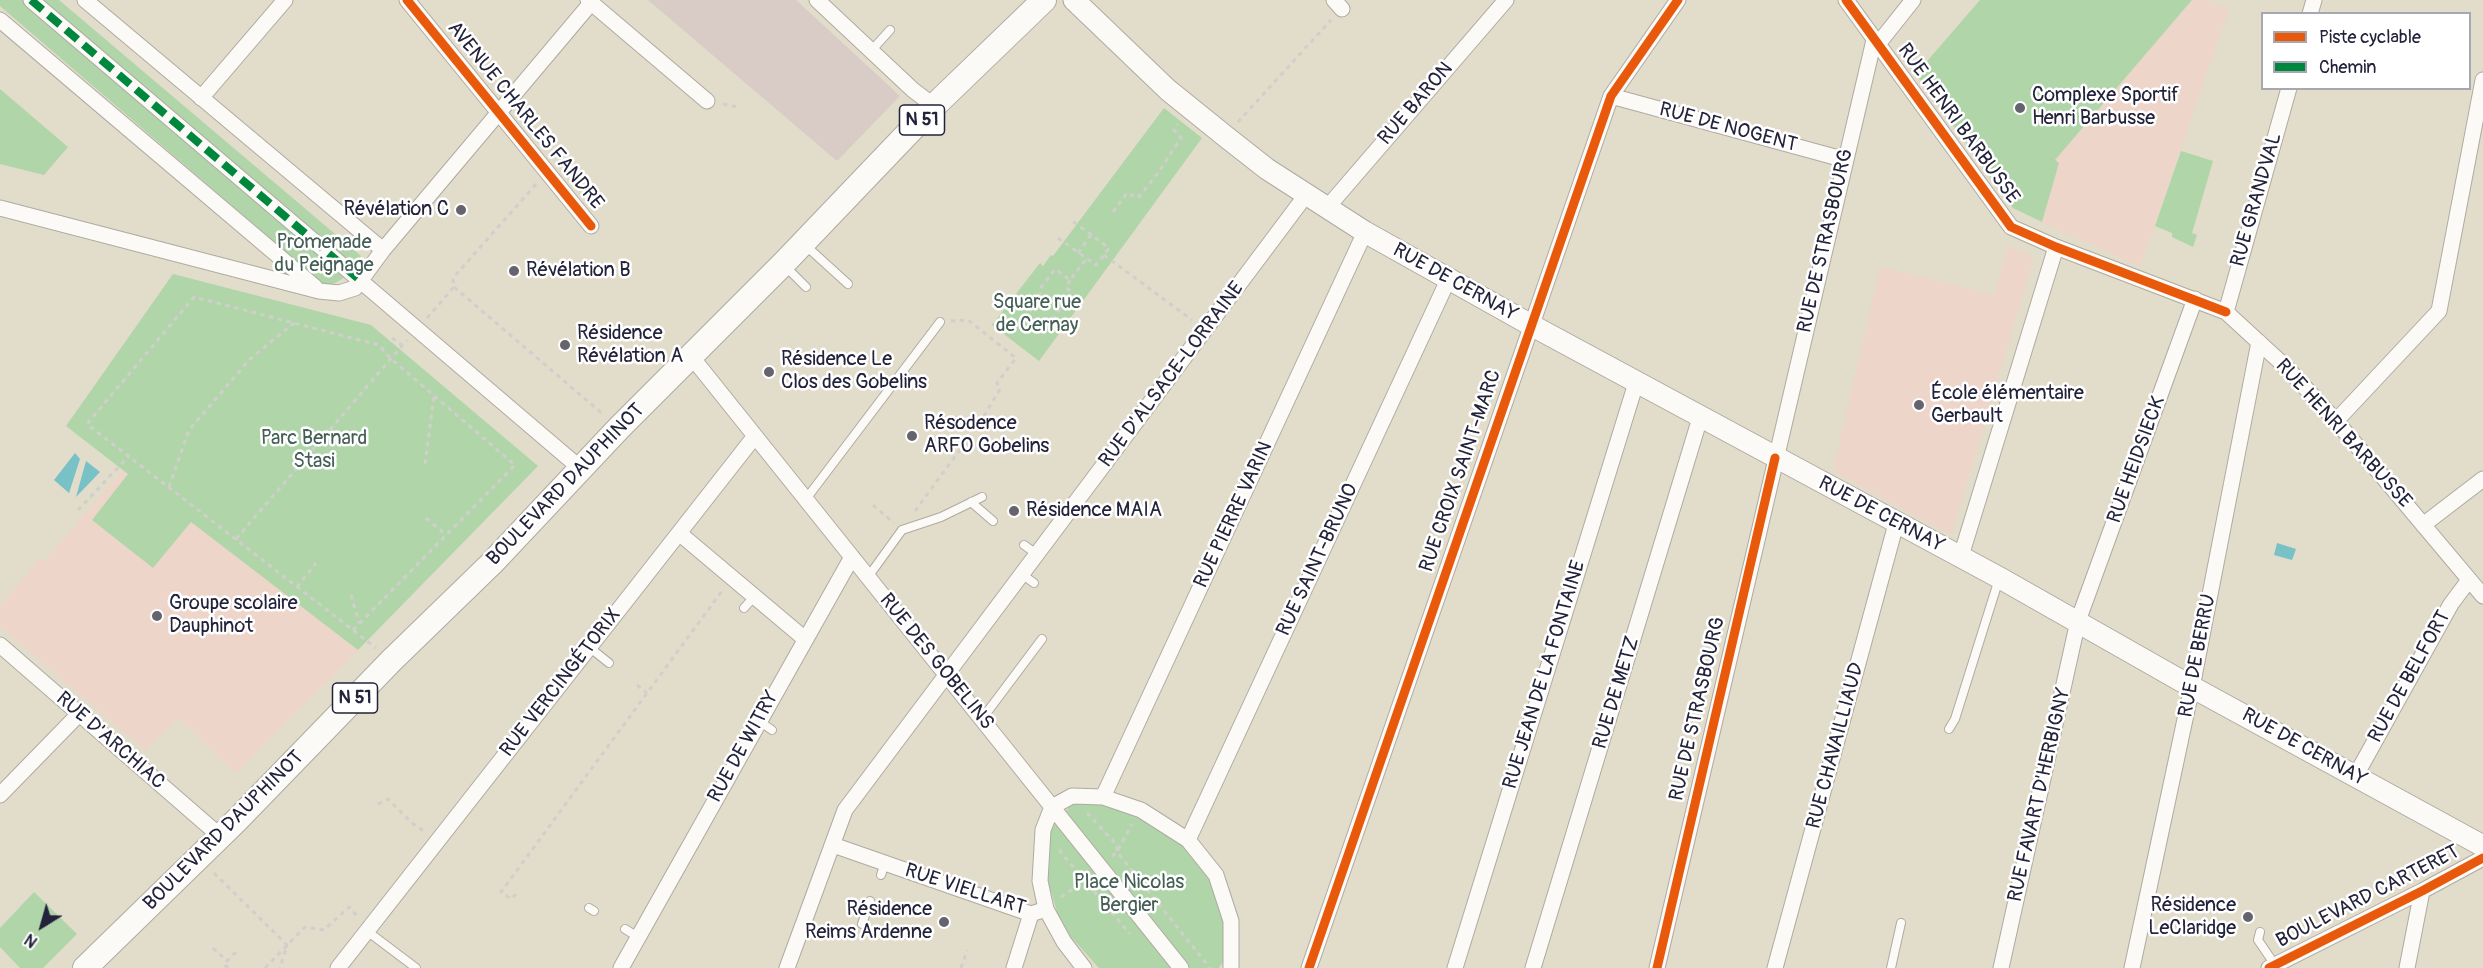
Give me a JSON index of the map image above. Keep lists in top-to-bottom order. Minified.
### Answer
{"streets":{"main road":["N 51","RUE DE CERNAY","BOULEVARD DAUPHINOT"],"street":["RUE BARON","AVENUE CHARLES FANDRE","RUE HENRI BARBUSSE","RUE DE NOGENT","RUE GRANDVAL","RUE DE STRASBOURG","RUE D'ALSACE-LORRAINE","RUE HEIDSIECK","RUE CROIX SAINT-MARC","RUE PIERRE VARIN","RUE SAINT-BRUNO","RUE DE BERRU","RUE DES GOBELINS","RUE JEAN DE LA FONTAINE","RUE DE BELFORT","RUE VERCINGÉTORIX","RUE DE METZ","RUE D'ARCHIAC","RUE CHAVAILLIAUD","RUE DE WITRY","RUE FAVART D'HERBIGNY","RUE VIELLART","BOULEVARD CARTERET"]},"crossings":[["RUE BARON","RUE DE CERNAY"],["RUE HENRI BARBUSSE","RUE GRANDVAL"],["RUE HENRI BARBUSSE","RUE DE STRASBOURG"],["RUE HENRI BARBUSSE","RUE HEIDSIECK"],["RUE HENRI BARBUSSE","RUE DE BERRU"],["RUE HENRI BARBUSSE","RUE DE BELFORT"],["RUE DE NOGENT","RUE DE STRASBOURG"],["RUE DE NOGENT","RUE CROIX SAINT-MARC"],["RUE DE STRASBOURG","RUE DE CERNAY"],["RUE DE CERNAY","RUE D'ALSACE-LORRAINE"],["RUE DE CERNAY","RUE HEIDSIECK"],["RUE DE CERNAY","RUE CROIX SAINT-MARC"],["RUE DE CERNAY","RUE PIERRE VARIN"],["RUE DE CERNAY","RUE SAINT-BRUNO"],["RUE DE CERNAY","RUE DE BERRU"],["RUE DE CERNAY","RUE JEAN DE LA FONTAINE"],["RUE DE CERNAY","RUE DE BELFORT"],["RUE DE CERNAY","RUE DE METZ"],["RUE DE CERNAY","RUE CHAVAILLIAUD"],["RUE DE CERNAY","RUE FAVART D'HERBIGNY"],["RUE D'ALSACE-LORRAINE","RUE DES GOBELINS"],["RUE D'ALSACE-LORRAINE","RUE VIELLART"],["RUE HEIDSIECK","RUE FAVART D'HERBIGNY"],["BOULEVARD DAUPHINOT","RUE DES GOBELINS"],["BOULEVARD DAUPHINOT","RUE D'ARCHIAC"],["RUE DES GOBELINS","RUE VERCINGÉTORIX"],["RUE DES GOBELINS","RUE DE WITRY"]],"parks":["Promenade du Peignage","Square rue de Cernay","Parc Bernard Stasi","Place Nicolas Bergier"],"places":["Complexe Sportif Henri Barbusse","Révélation C","Révélation B","Résidence Révélation A","Résidence Le Clos des Gobelins","École élémentaire Gerbault","Résodence ARFO Gobelins","Résidence MAIA","Groupe scolaire Dauphinot","Résidence LeClaridge","Résidence Reims Ardenne"],"legend":["Piste cyclable","Chemin"],"north":"bottom left"}
